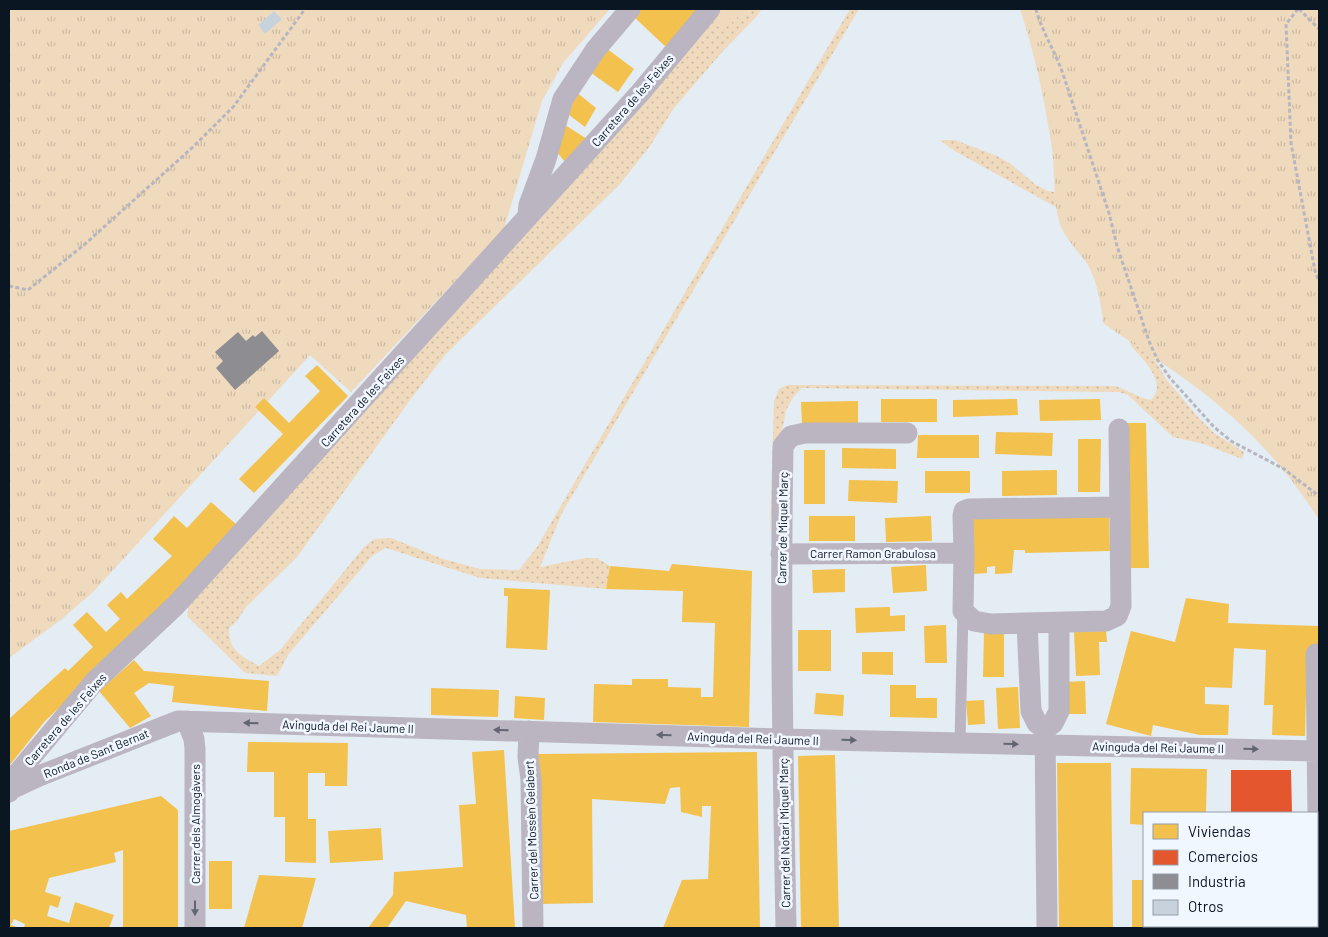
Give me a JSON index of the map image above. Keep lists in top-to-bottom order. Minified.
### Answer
{"streets":{"street":["Carretera de les Feixes","Carrer de Miquel Març","Carrer Ramon Grabulosa","Avinguda del Rei Jaume II","Ronda de Sant Bernat","Carrer dels Almogàvers","Carrer del Mossèn Gelabert","Carrer del Notari Miquel Març"]},"crossings":[["Carretera de les Feixes","Ronda de Sant Bernat"],["Carrer de Miquel Març","Carrer Ramon Grabulosa"],["Carrer de Miquel Març","Avinguda del Rei Jaume II"],["Carrer de Miquel Març","Carrer del Notari Miquel Març"],["Avinguda del Rei Jaume II","Ronda de Sant Bernat"],["Avinguda del Rei Jaume II","Carrer dels Almogàvers"],["Avinguda del Rei Jaume II","Carrer del Mossèn Gelabert"],["Avinguda del Rei Jaume II","Carrer del Notari Miquel Març"],["Ronda de Sant Bernat","Carrer dels Almogàvers"]],"one_way":["Carrer dels Almogàvers"],"legend":["Viviendas","Comercios","Industria","Otros"]}
